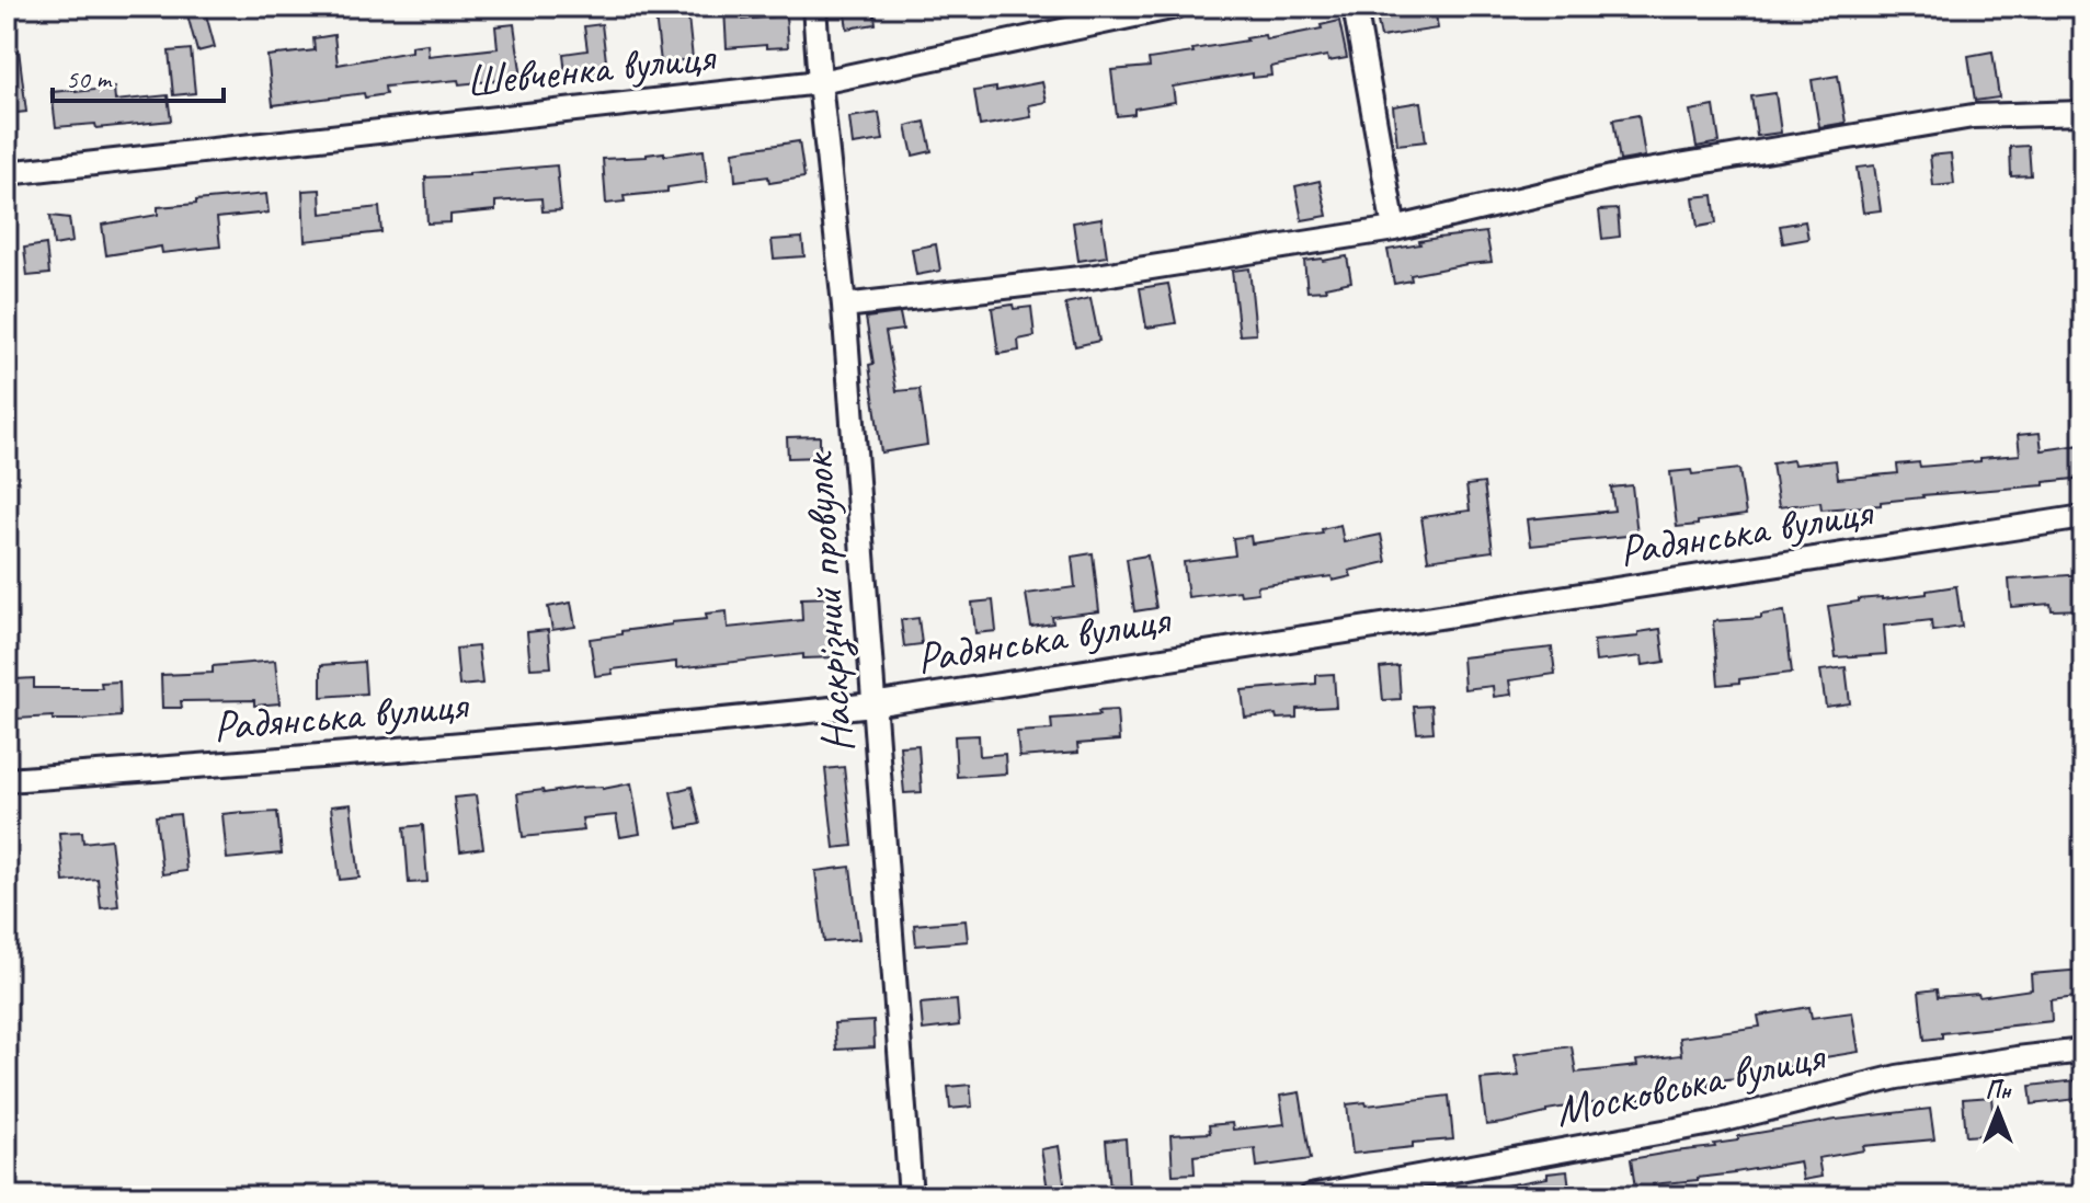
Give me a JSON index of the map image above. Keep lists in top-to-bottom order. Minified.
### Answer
{"streets":{"street":["Шевченка вулиця","Радянська вулиця","Наскрізний провулок","Московська вулиця"]},"crossings":[["Шевченка вулиця","Наскрізний провулок"],["Радянська вулиця","Наскрізний провулок"]],"scale_bar":"50 m","north":"top"}
